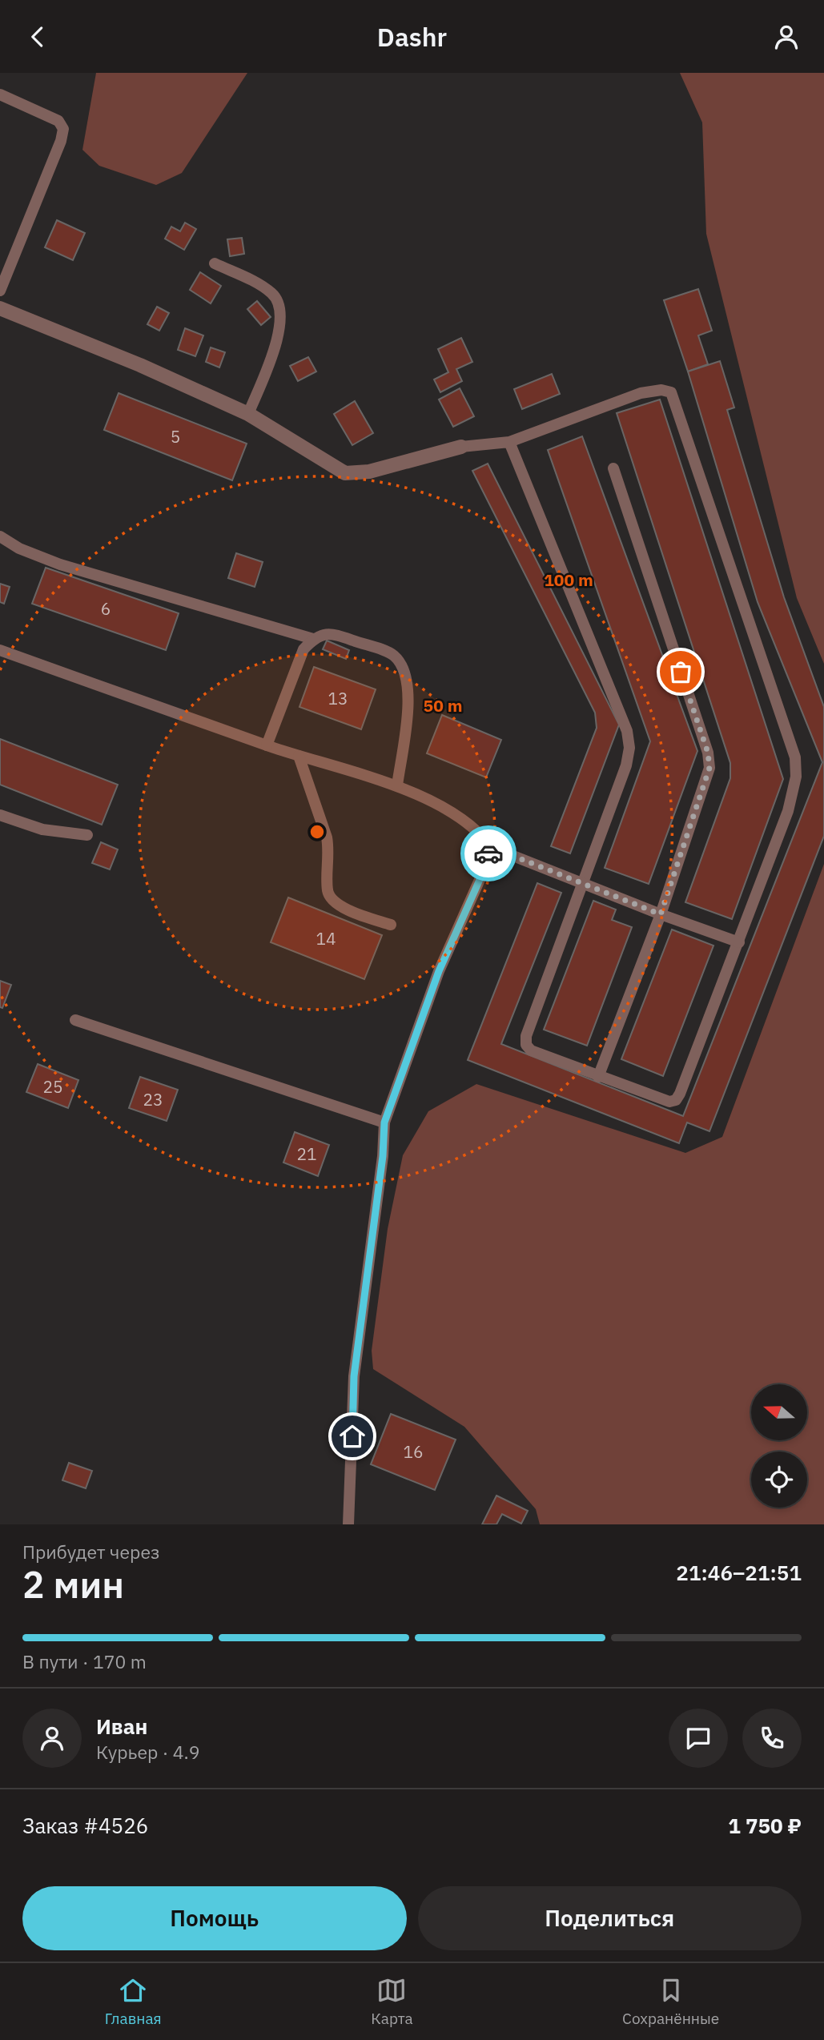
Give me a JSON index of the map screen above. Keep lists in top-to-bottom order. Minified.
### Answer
{"house_numbers":["5","6","13","14","25","23","21","16"],"north":"left","page":{"header":"Dashr","heading":["2 мин","Прибудет через","21:46–21:51"],"panel":["Иван","Курьер · 4.9","Заказ #4526","1 750 ₽"],"bar":"В пути · 170 m","buttons":["Помощь","Поделиться"],"tabs":["Главная","Карта","Сохранённые"]},"rings":["100 m","50 m"]}
